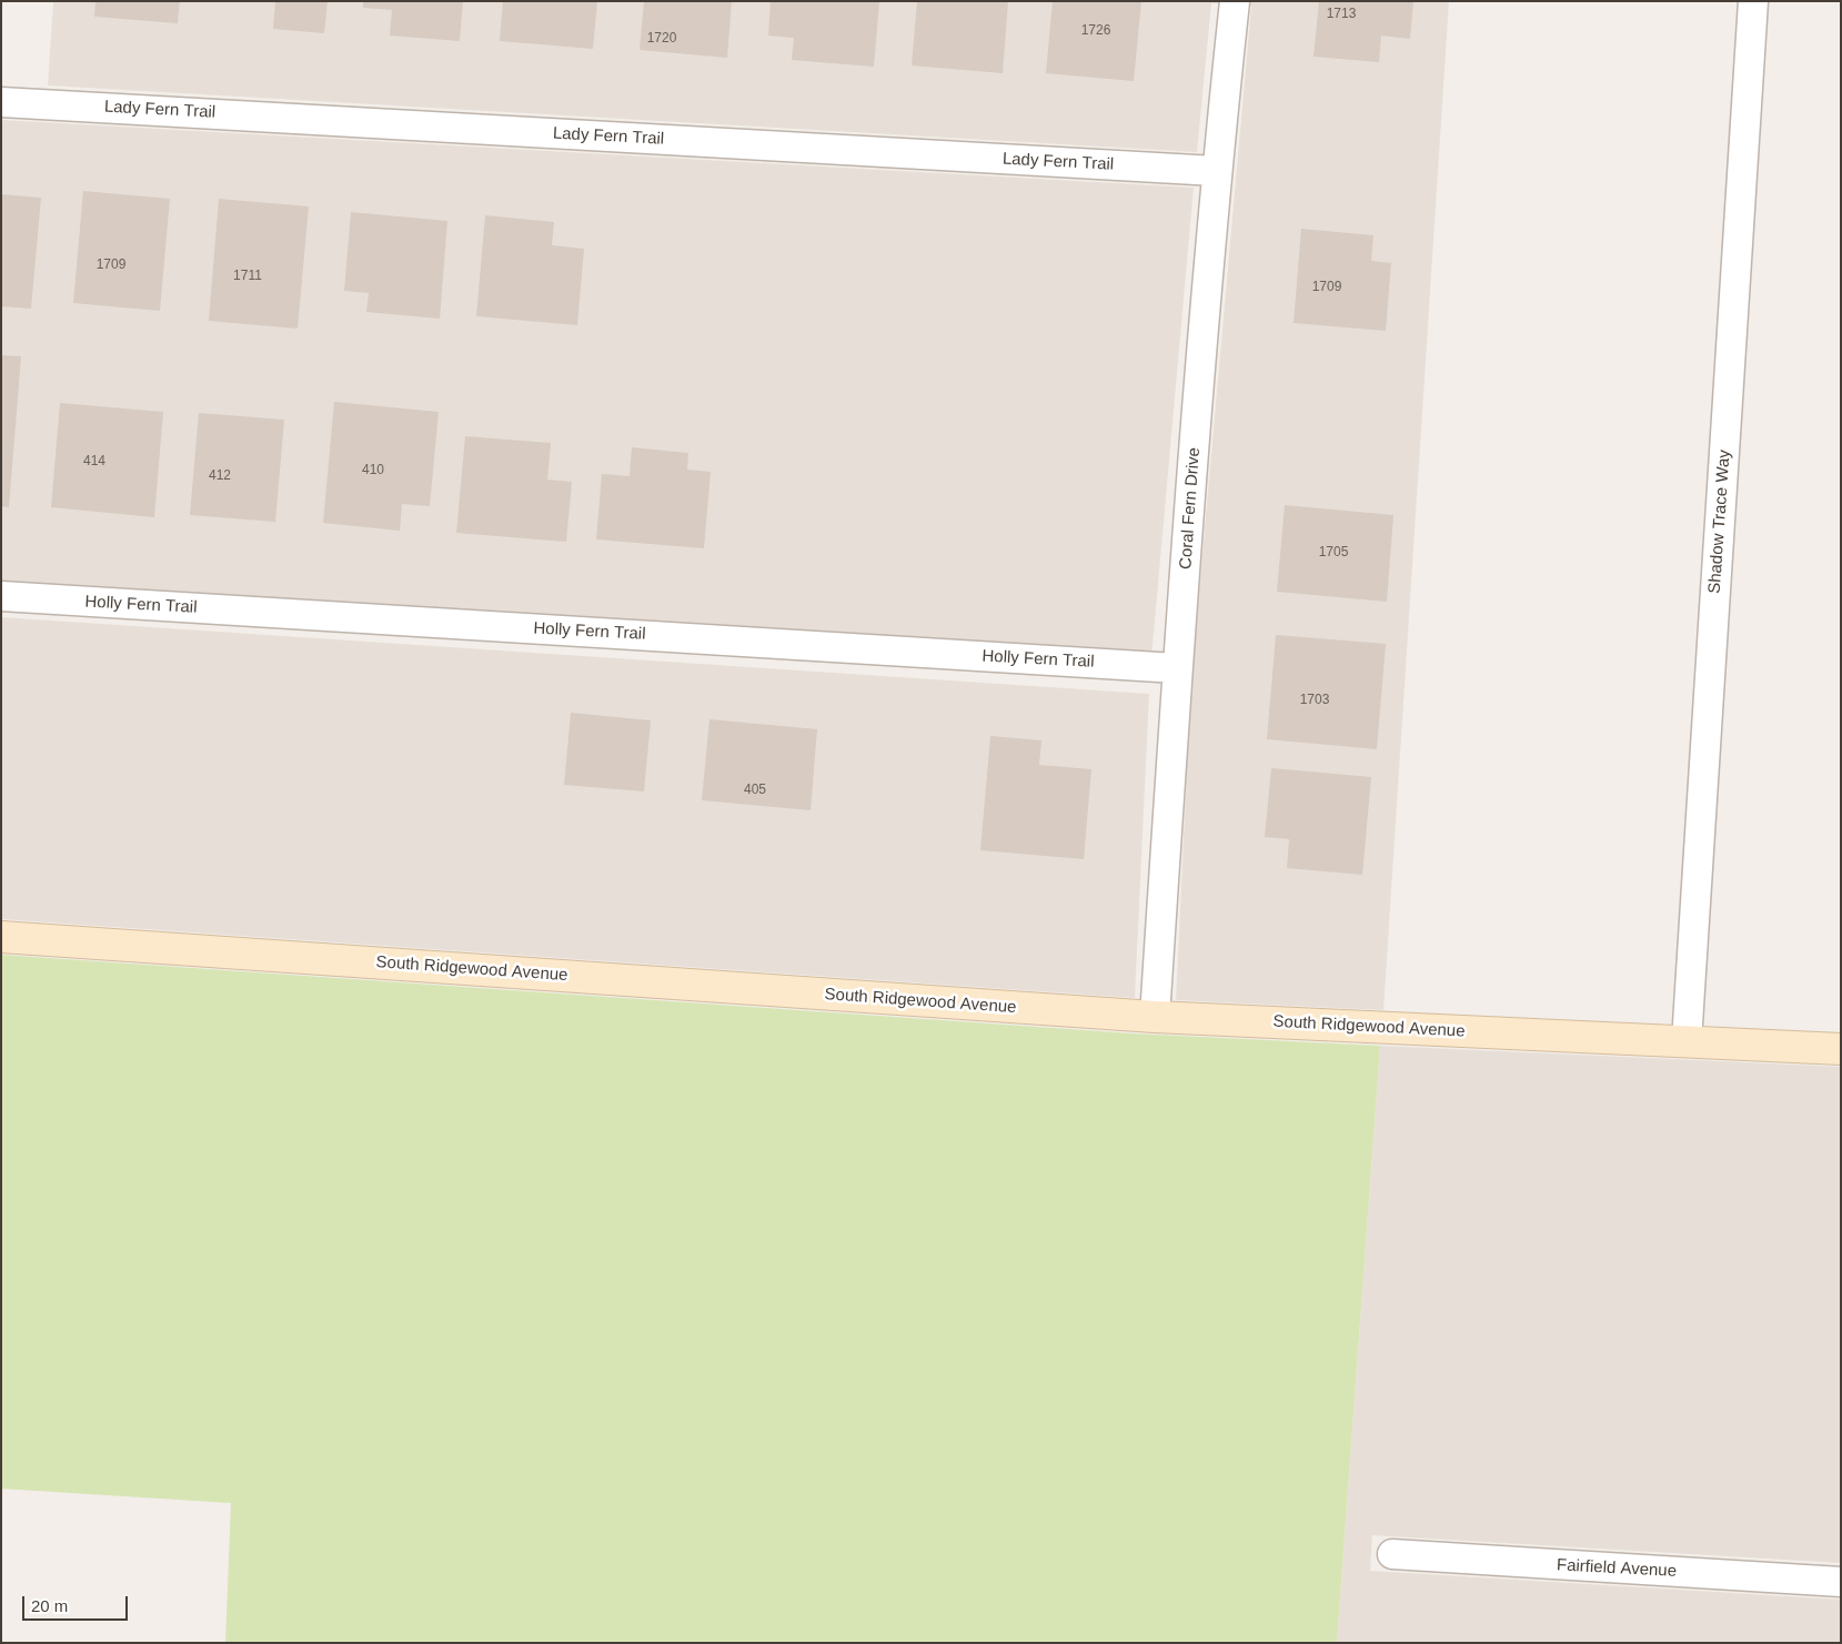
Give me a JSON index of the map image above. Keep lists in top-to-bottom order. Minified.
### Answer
{"streets":{"street":["Lady Fern Trail","Coral Fern Drive","Shadow Trace Way","Holly Fern Trail","South Ridgewood Avenue","Fairfield Avenue"]},"crossings":[["Lady Fern Trail","Coral Fern Drive"],["Coral Fern Drive","Holly Fern Trail"],["Coral Fern Drive","South Ridgewood Avenue"],["Shadow Trace Way","South Ridgewood Avenue"]],"house_numbers":["1713","1726","1720","1709","1711","1709","414","410","412","1705","1703","405"],"scale_bar":"20 m"}
